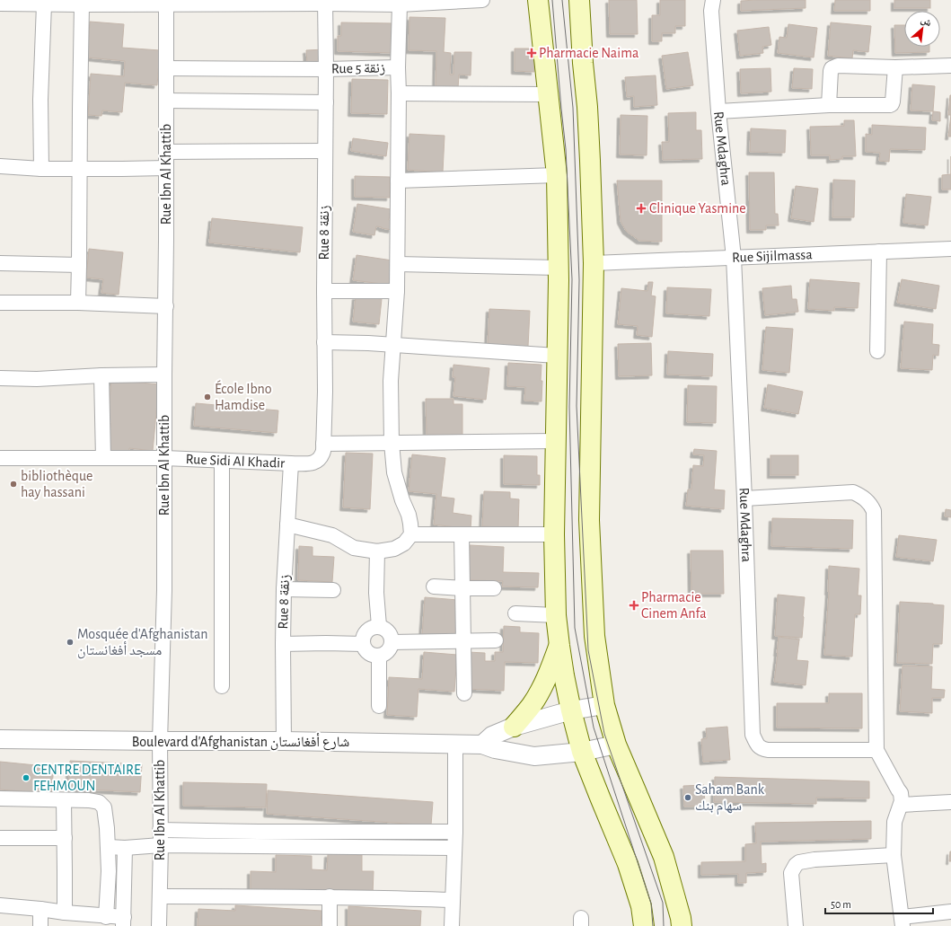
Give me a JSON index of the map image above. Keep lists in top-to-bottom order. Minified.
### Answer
{"streets":{"street":["Rue 5 زنقة","Rue Mdaghra","Rue Ibn Al Khattib","Rue 8 زنقة","Rue Sijilmassa","Rue Sidi Al Khadir","Boulevard d'Afghanistan شارع أفغانستان"]},"crossings":[["Rue 5 زنقة","Rue Ibn Al Khattib"],["Rue 5 زنقة","Rue 8 زنقة"],["Rue Mdaghra","Rue Sijilmassa"],["Rue Ibn Al Khattib","Rue Sidi Al Khadir"],["Rue Ibn Al Khattib","Boulevard d'Afghanistan شارع أفغانستان"],["Rue 8 زنقة","Rue Sidi Al Khadir"],["Rue 8 زنقة","Boulevard d'Afghanistan شارع أفغانستان"]],"places":{"health":["Pharmacie Naima","Clinique Yasmine","Pharmacie Cinem Anfa"],"other":["École Ibno Hamdise","bibliothèque hay hassani","Mosquée d'Afghanistan مسجد أفغانستان","CENTRE DENTAIRE FEHMOUN","Saham Bank سهام بنك"]},"scale_bar":"50 m","north":"top right"}
